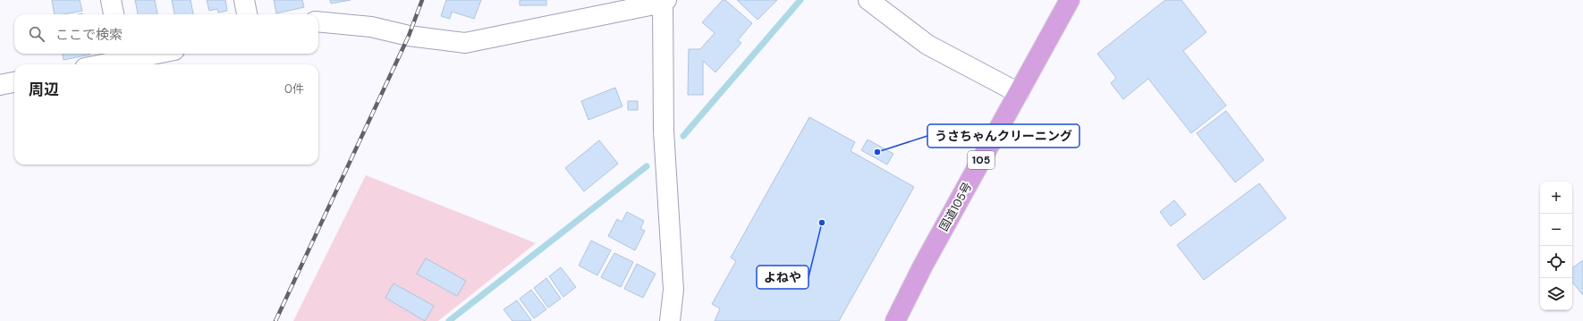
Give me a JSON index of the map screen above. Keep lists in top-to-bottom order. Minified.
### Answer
{"streets":{"highway":["105","国道105号"]},"places":["うさちゃんクリーニング","よねや"],"page":{"search":"ここで検索","heading":["周辺","0件"],"map_buttons":["+","−"]}}
